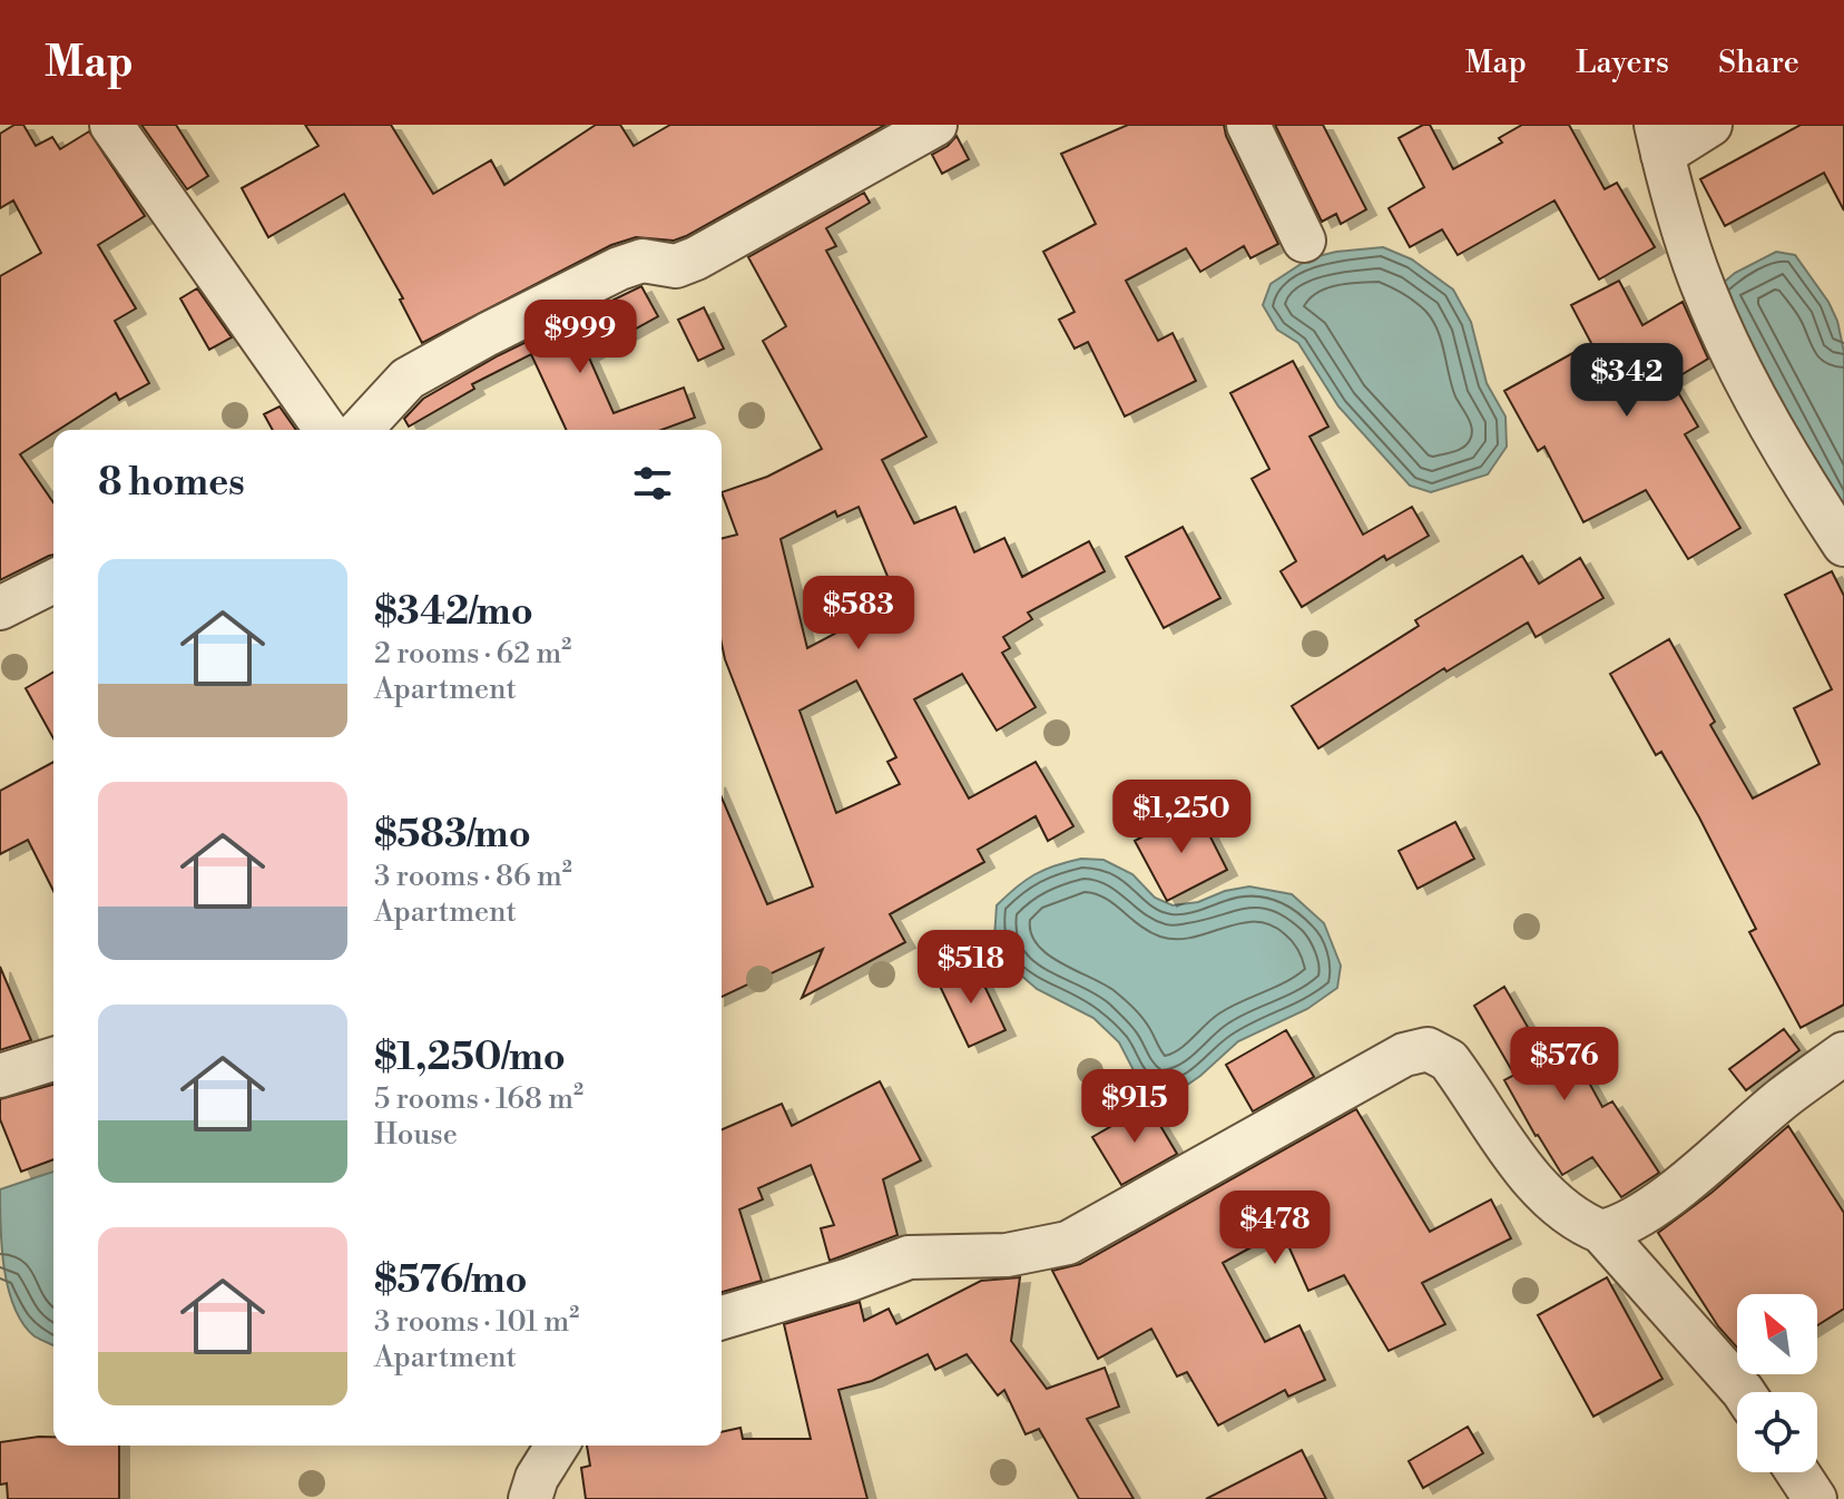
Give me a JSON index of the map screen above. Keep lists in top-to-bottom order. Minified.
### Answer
{"north":"top left","page":{"header":"Map","nav":["Map","Layers","Share"],"price":["$999","$342","$583","$1,250","$518","$576","$915","$478"],"heading":"8 homes","list":[{"name":"$342/mo","note":"2 rooms · 62 m² · Apartment"},{"name":"$583/mo","note":"3 rooms · 86 m² · Apartment"},{"name":"$1,250/mo","note":"5 rooms · 168 m² · House"},{"name":"$576/mo","note":"3 rooms · 101 m² · Apartment"}]}}
